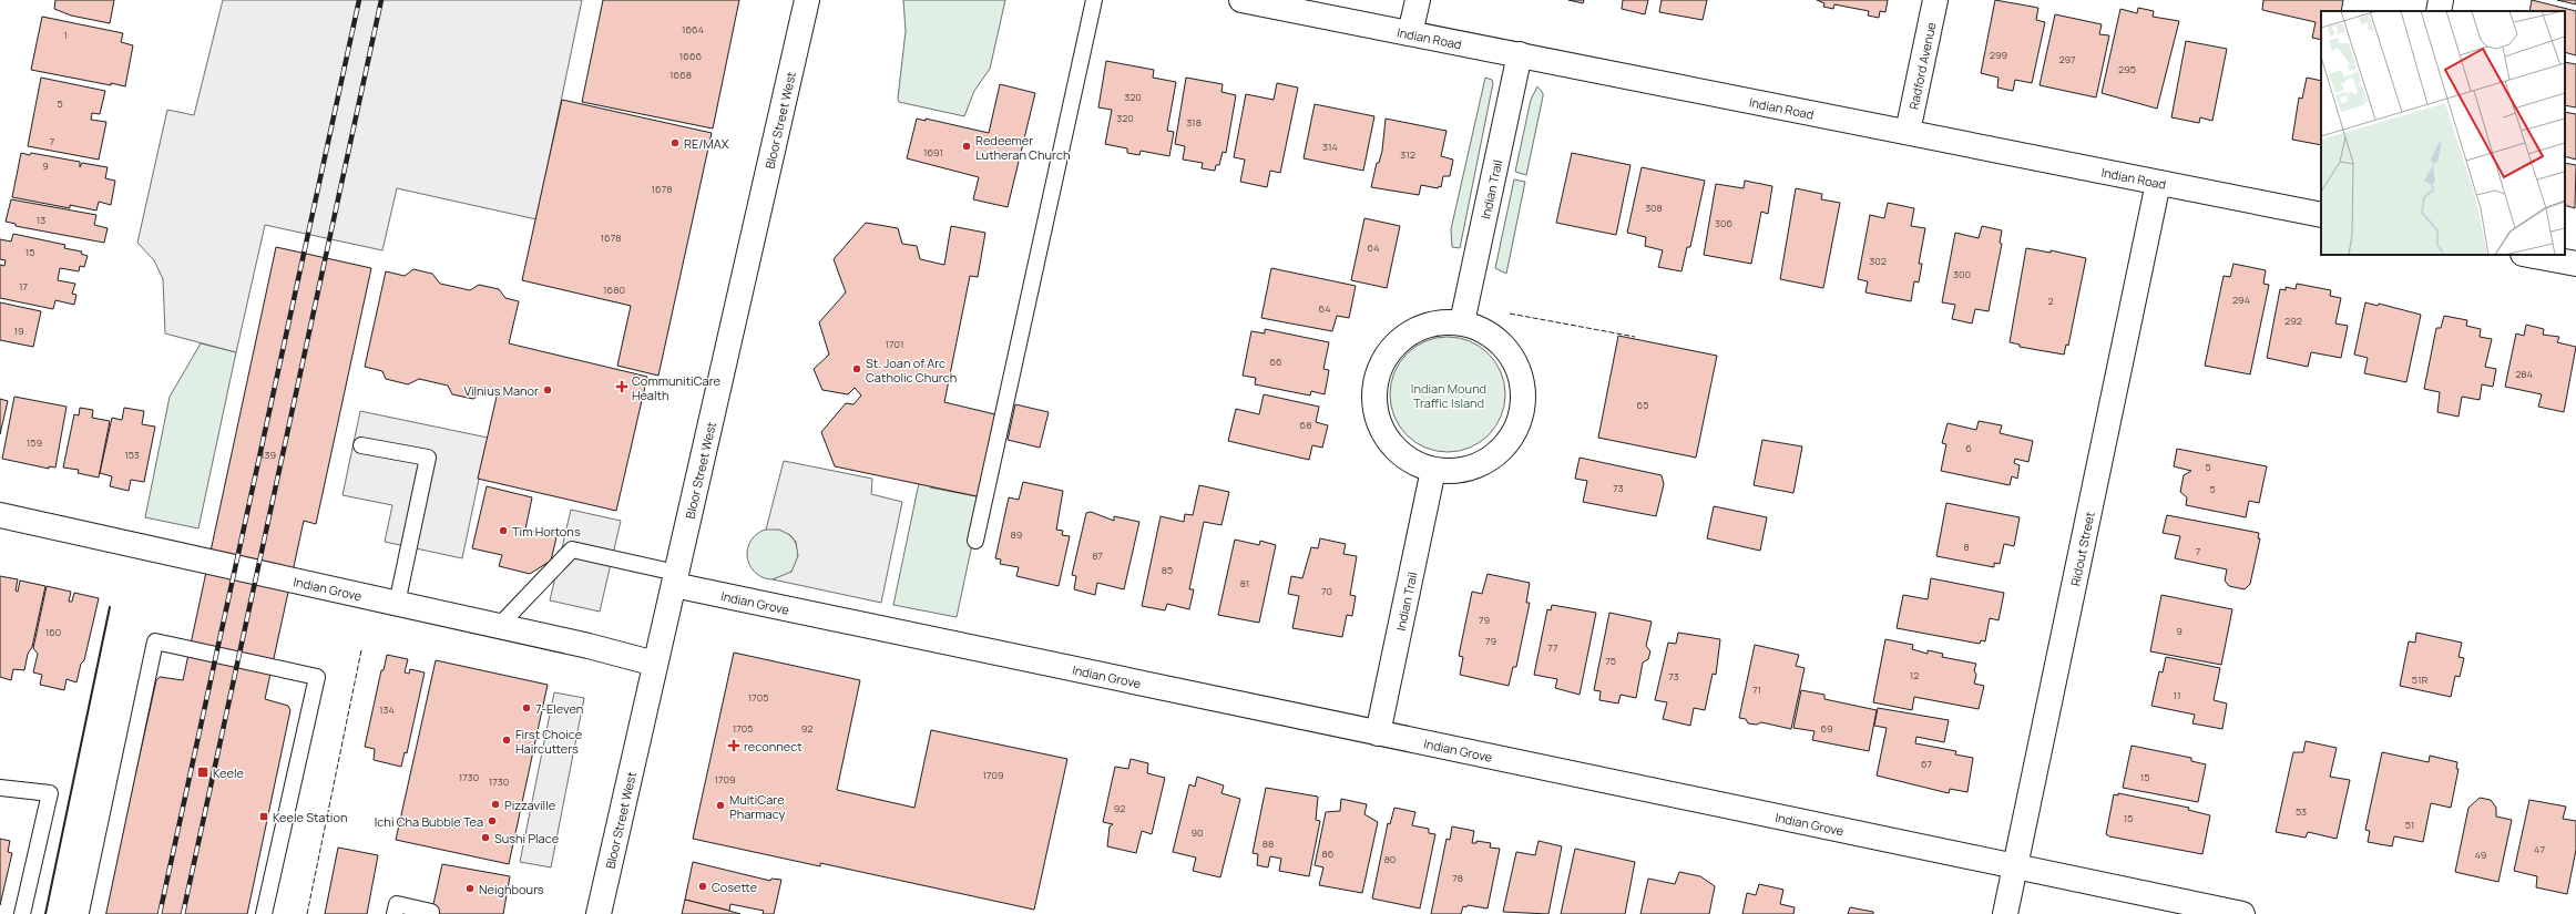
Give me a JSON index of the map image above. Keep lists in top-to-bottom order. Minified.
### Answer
{"streets":{"street":["Indian Road","Radford Avenue","Bloor Street West","Indian Trail","Ridout Street","Indian Grove"]},"crossings":[["Indian Road","Radford Avenue"],["Indian Road","Indian Trail"],["Indian Road","Ridout Street"],["Bloor Street West","Indian Grove"],["Indian Trail","Indian Grove"],["Ridout Street","Indian Grove"]],"parks":["Indian Mound Traffic Island"],"places":{"other":["RE/MAX","Redeemer Lutheran Church","St. Joan of Arc Catholic Church","Vilnius Manor","Tim Hortons","7-Eleven","First Choice Haircutters","Pizzaville","MultiCare Pharmacy","Ichi Cha Bubble Tea","Sushi Place","Cosette","Neighbours"],"health":["CommunitiCare Health","reconnect"],"transit":["Keele","Keele Station"]},"house_numbers":["1664","1","299","1666","297","295","1668","320","5","320","318","7","314","1691","312","9","1678","308","13","306","1678","64","15","302","300","17","1680","294","2","64","292","19","1701","66","284","65","68","159","6","153","139","5","73","5","89","8","7","87","85","81","70","79","9","160","79","77","75","12","73","51R","71","11","1705","134","1705","92","69","67","1709","1730","15","1709","1730","92","53","15","51","90","88","47","86","49","80","78"]}
